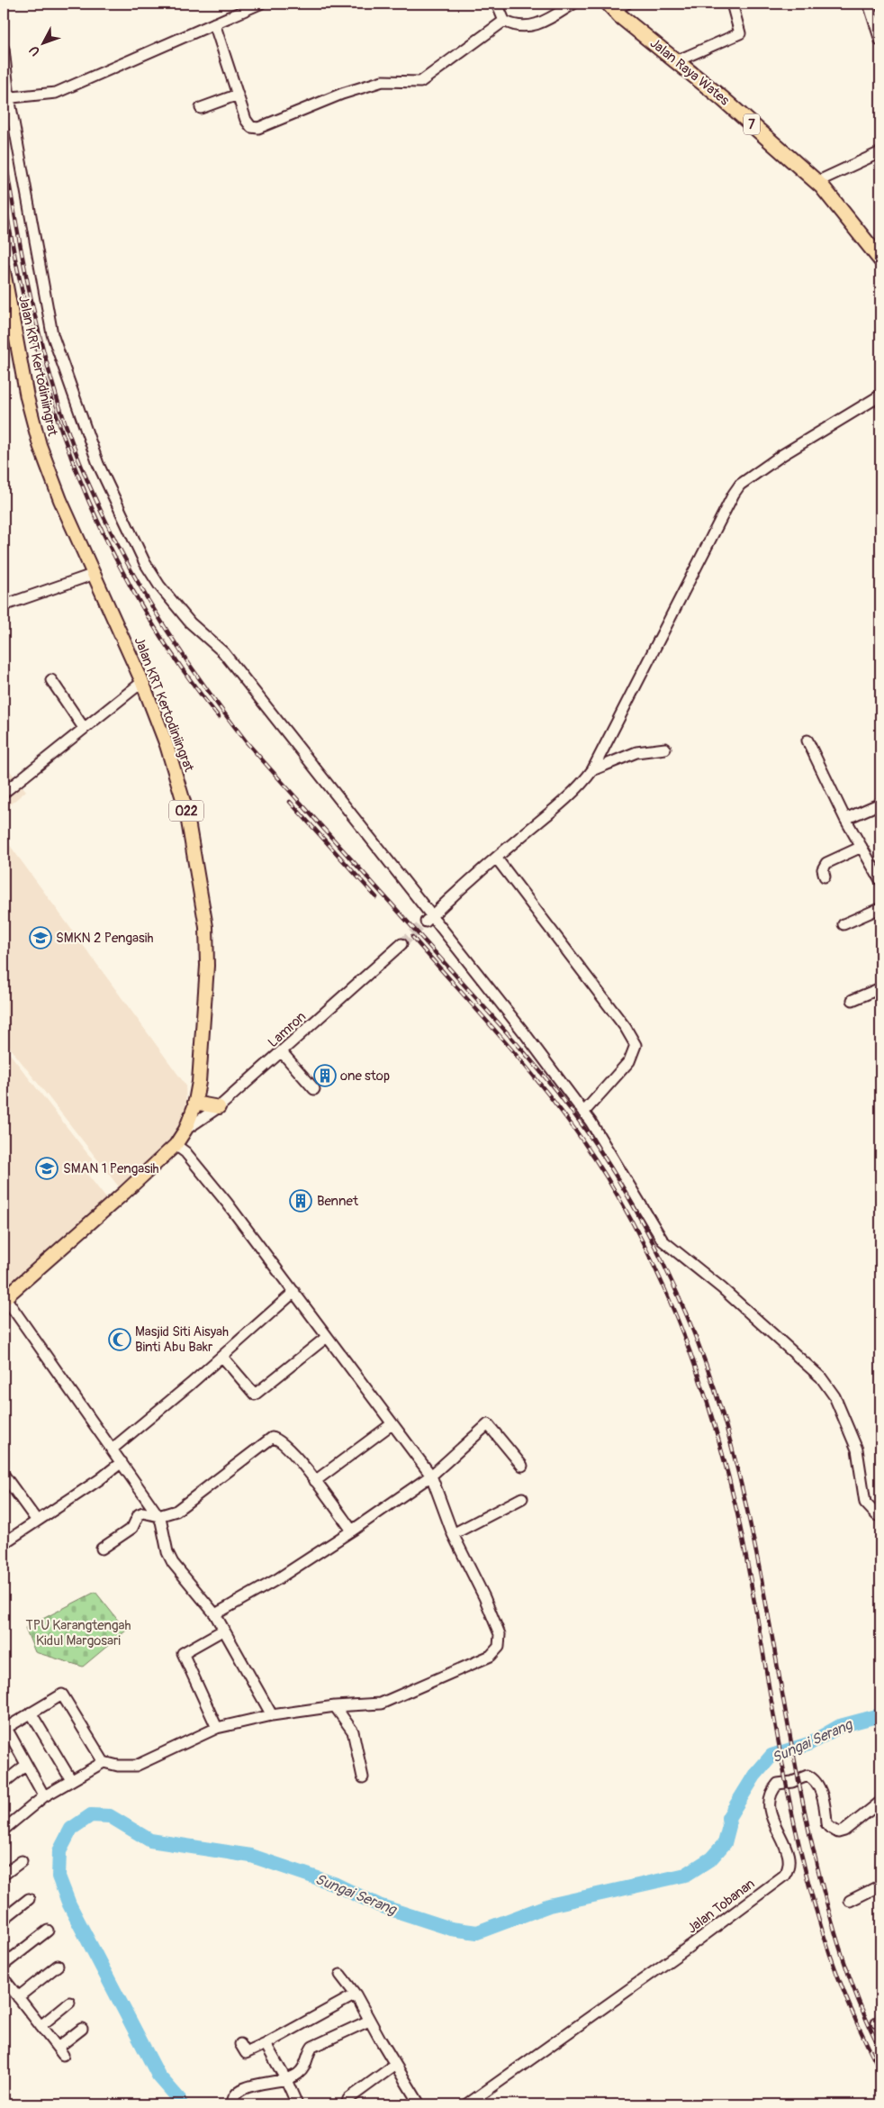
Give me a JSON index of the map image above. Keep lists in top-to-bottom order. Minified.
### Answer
{"streets":{"highway":["Jalan Raya Wates","7"],"main road":["Jalan KRT Kertodiniingrat","022"],"street":["Lamron","Jalan Tobanan"]},"crossings":[["Jalan KRT Kertodiniingrat","Lamron"]],"water":["Sungai Serang"],"parks":["TPU Karangtengah Kidul Margosari"],"places":{"school or university":["SMKN 2 Pengasih","SMAN 1 Pengasih"],"building":["one stop","Bennet"],"mosque":["Masjid Siti Aisyah Binti Abu Bakr"]},"north":"bottom left"}
